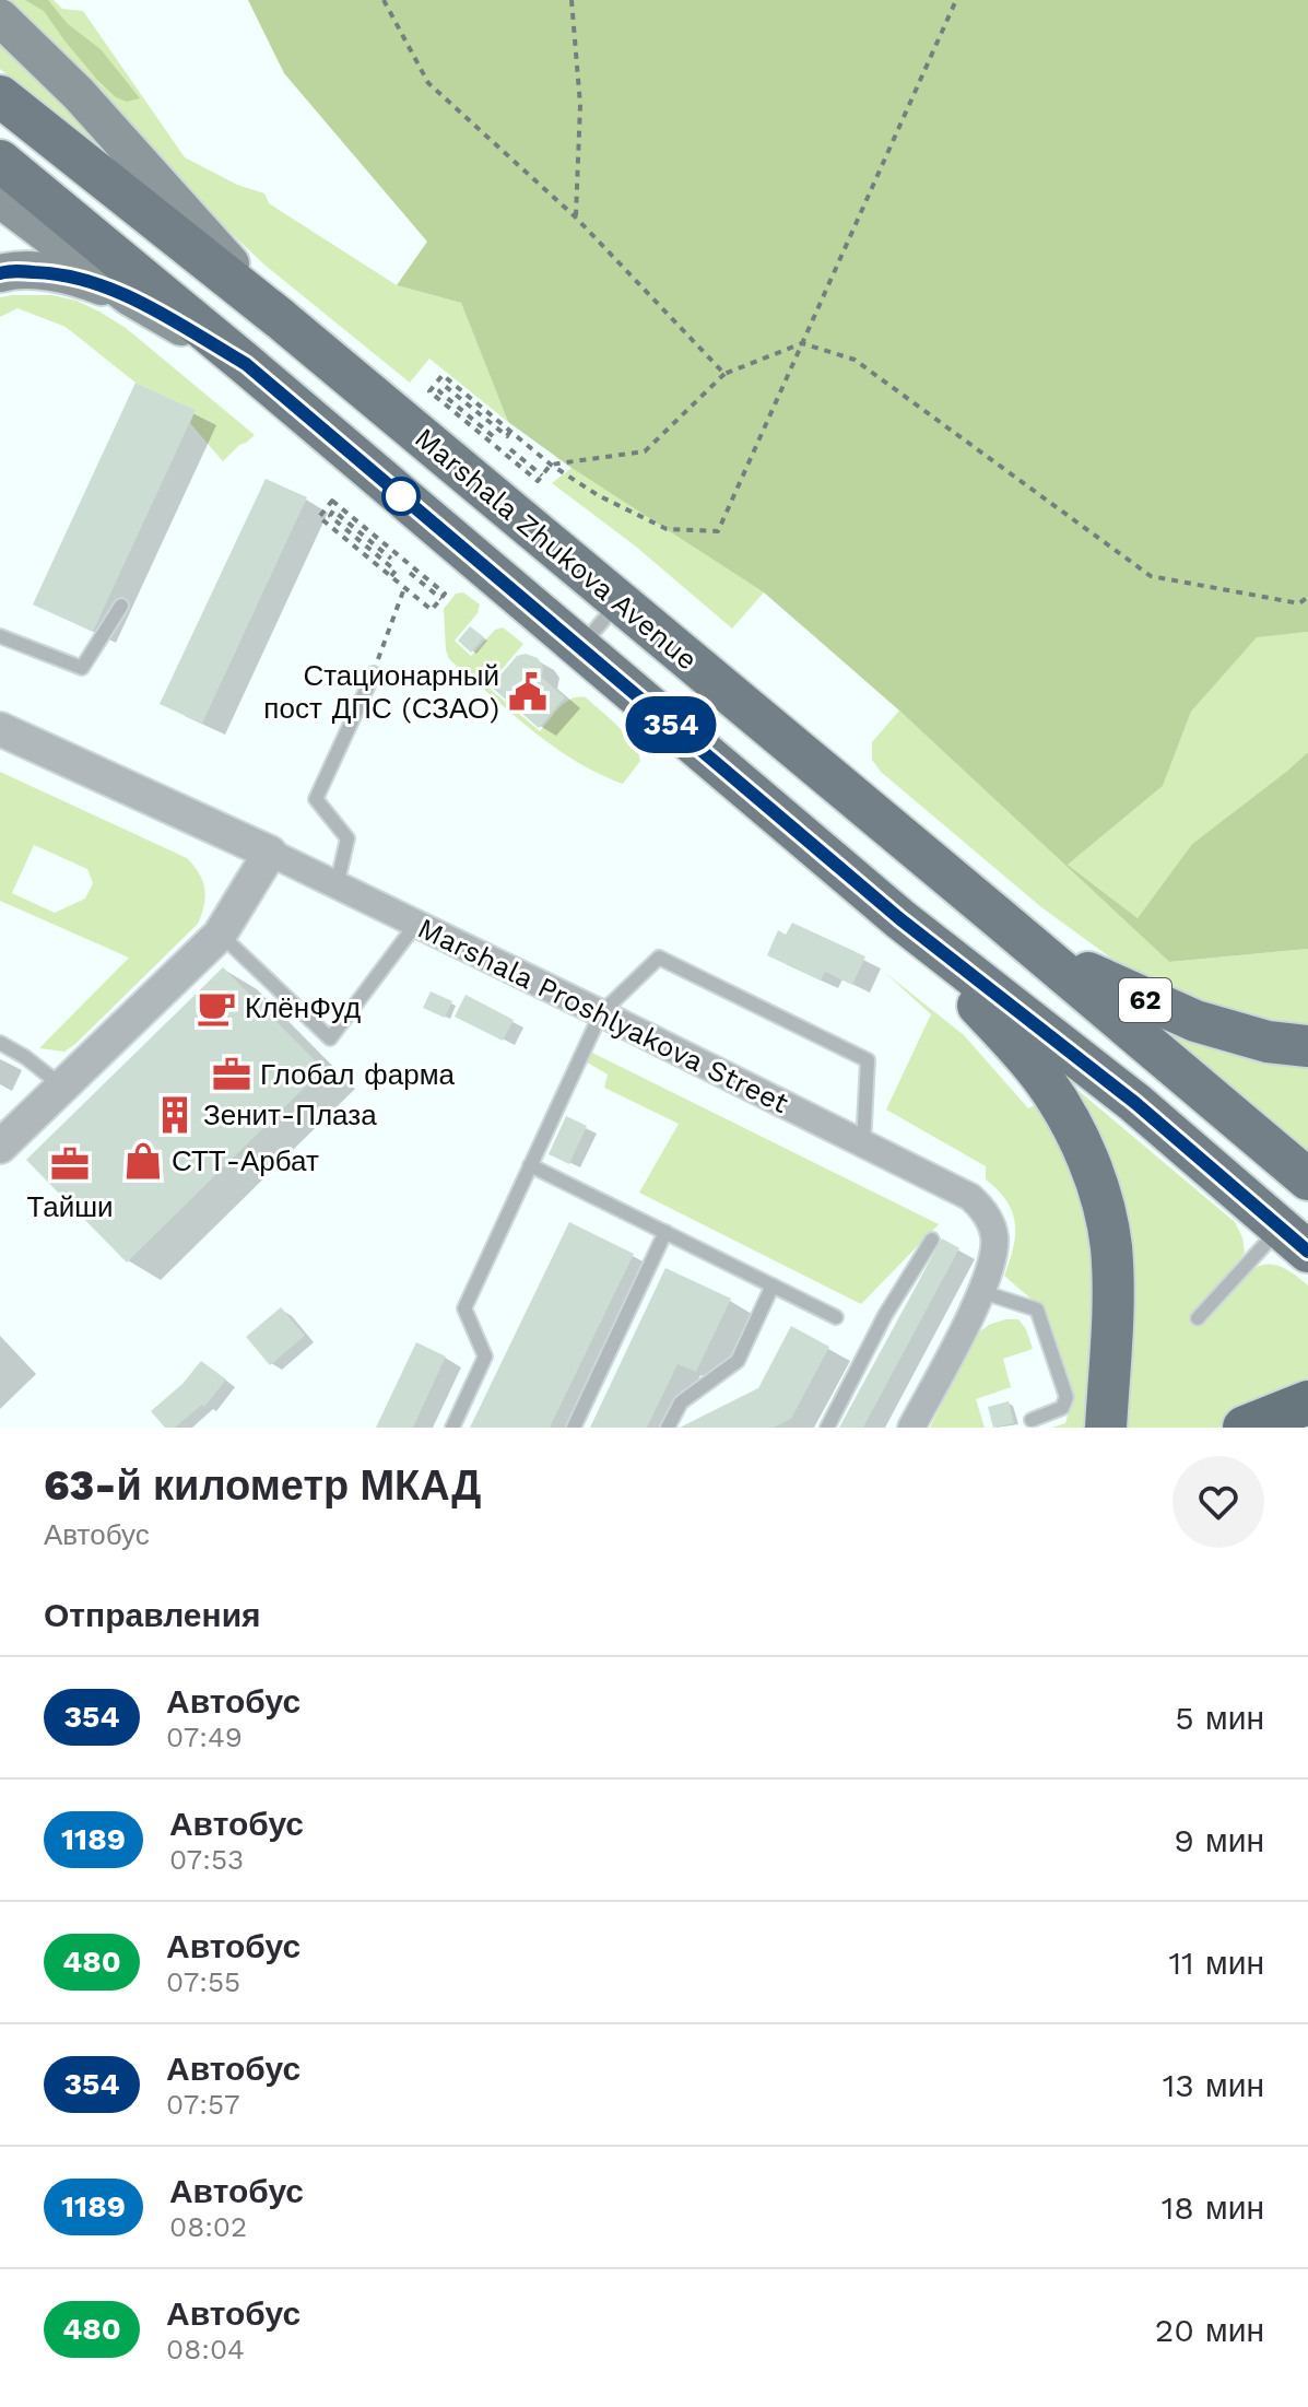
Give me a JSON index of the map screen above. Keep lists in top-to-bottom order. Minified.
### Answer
{"streets":{"main road":["Marshala Zhukova Avenue","62"],"street":["Marshala Proshlyakova Street"]},"crossings":[["Marshala Zhukova Avenue","62"]],"places":{"public building":["Стационарный пост ДПС (СЗАО)"],"cafe":["КлёнФуд"],"office":["Глобал фарма","Тайши"],"building":["Зенит-Плаза"],"shop":["СТТ-Арбат"]},"lines":["bus line 354"],"page":{"on_map":"354","heading":[["63-й километр МКАД","Автобус"],"Отправления"],"list":[{"mark":"354","name":"Автобус","note":"07:49","value":"5 мин"},{"mark":"1189","name":"Автобус","note":"07:53","value":"9 мин"},{"mark":"480","name":"Автобус","note":"07:55","value":"11 мин"},{"mark":"354","name":"Автобус","note":"07:57","value":"13 мин"},{"mark":"1189","name":"Автобус","note":"08:02","value":"18 мин"},{"mark":"480","name":"Автобус","note":"08:04","value":"20 мин"}]}}
